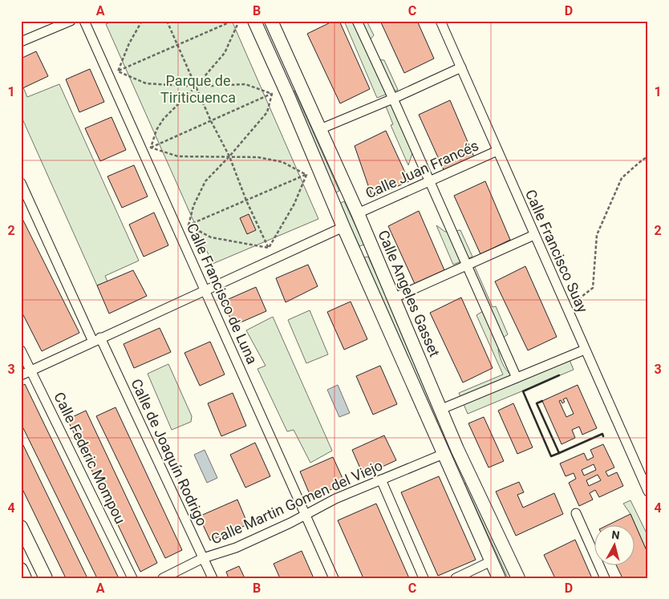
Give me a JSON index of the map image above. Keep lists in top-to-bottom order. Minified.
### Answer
{"streets":{"street":["Calle Juan Francés","Calle Francisco Suay","Calle Francisco de Luna","Calle Angeles Gasset","Calle de Joaquín Rodrigo","Calle Federic Mompou","Calle Martin Gomen del Viejo"]},"crossings":[["Calle Juan Francés","Calle Francisco Suay"],["Calle Juan Francés","Calle Angeles Gasset"],["Calle Francisco de Luna","Calle Martin Gomen del Viejo"],["Calle de Joaquín Rodrigo","Calle Martin Gomen del Viejo"]],"parks":["Parque de Tiriticuenca"],"north":"top","grid":{"columns":["A","B","C","D"],"rows":["1","2","3","4"]}}
